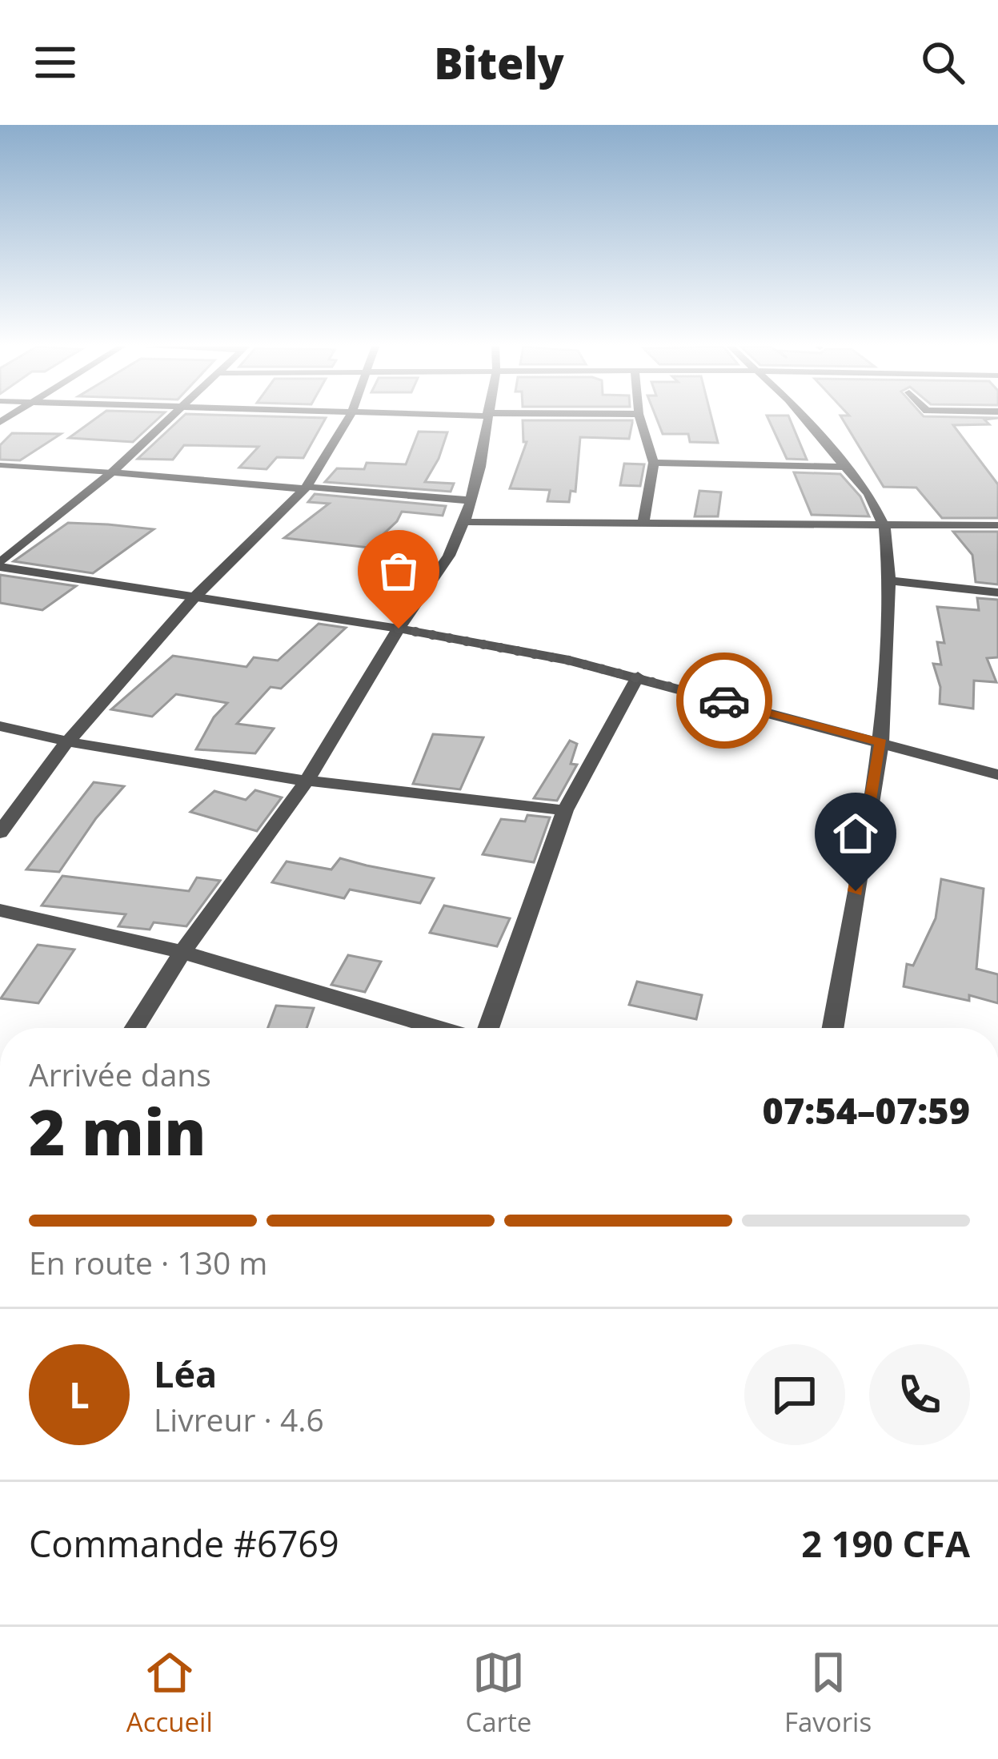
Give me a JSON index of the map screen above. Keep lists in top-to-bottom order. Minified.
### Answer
{"page":{"header":"Bitely","heading":["2 min","Arrivée dans","07:54–07:59"],"panel":["Léa","Livreur · 4.6","Commande #6769","2 190 CFA"],"bar":"En route · 130 m","round":"L","tabs":["Accueil","Carte","Favoris"]}}
